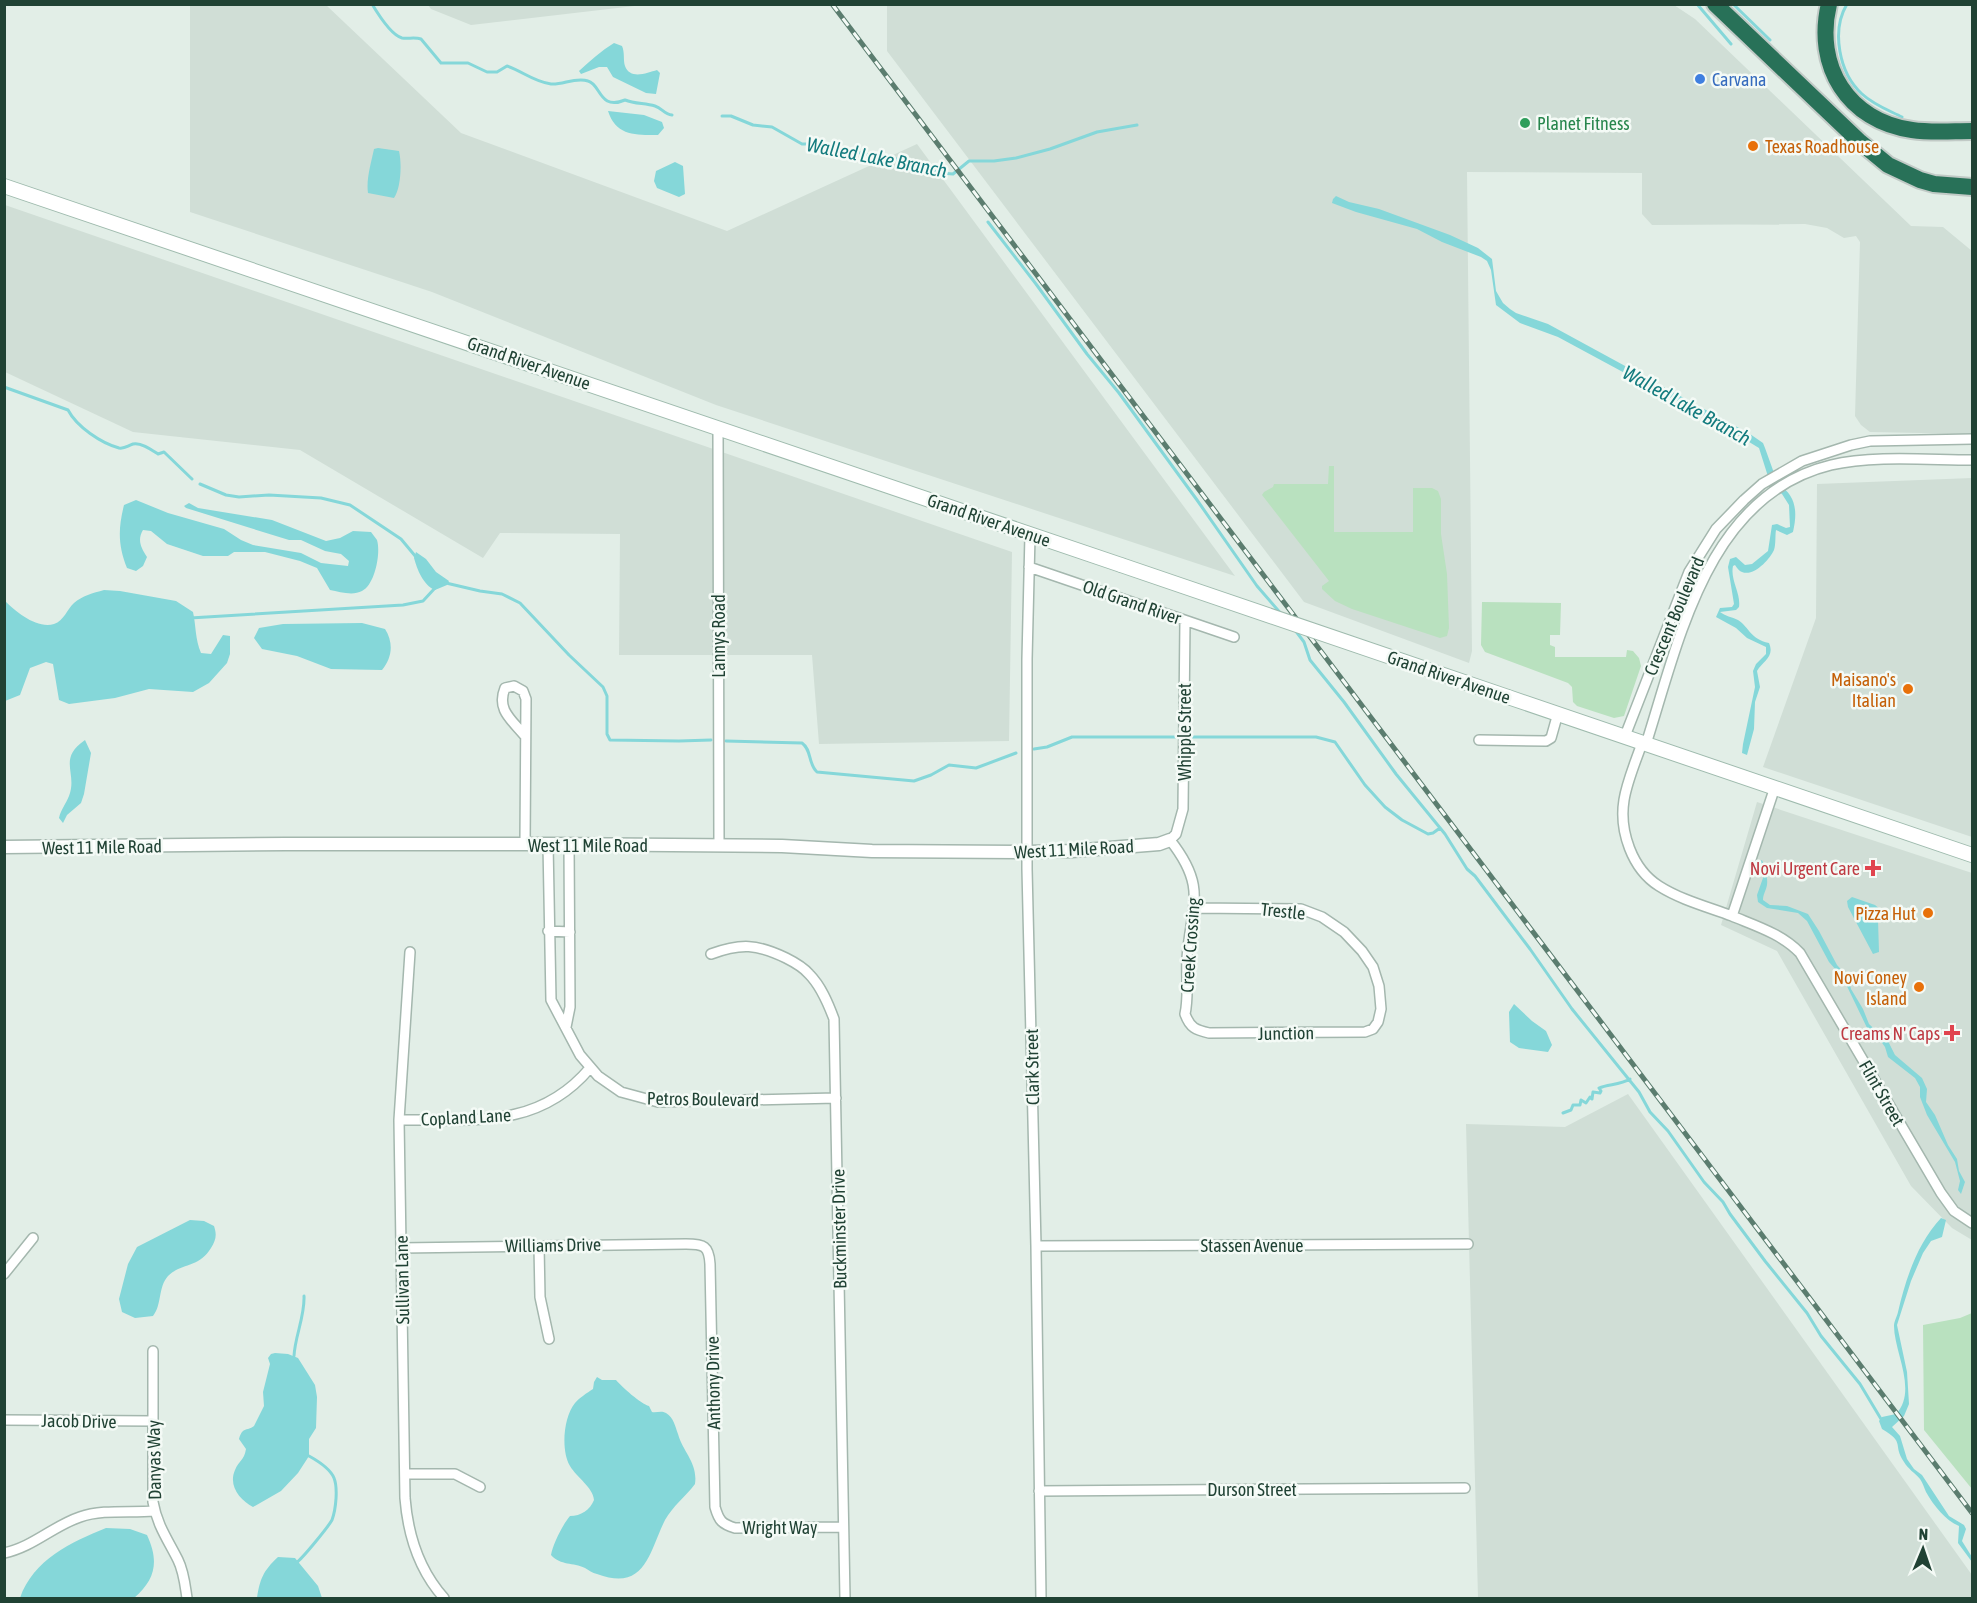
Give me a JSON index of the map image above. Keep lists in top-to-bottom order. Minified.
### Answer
{"streets":{"main road":["Grand River Avenue"],"street":["Old Grand River","Crescent Boulevard","Lannys Road","Whipple Street","West 11 Mile Road","Trestle","Creek Crossing","Junction","Clark Street","Flint Street","Petros Boulevard","Copland Lane","Buckminster Drive","Williams Drive","Stassen Avenue","Sullivan Lane","Anthony Drive","Jacob Drive","Danyas Way","Durson Street","Wright Way"]},"crossings":[["Grand River Avenue","Crescent Boulevard"],["Grand River Avenue","Lannys Road"],["Grand River Avenue","Clark Street"],["Old Grand River","Whipple Street"],["Old Grand River","Clark Street"],["Crescent Boulevard","Flint Street"],["Lannys Road","West 11 Mile Road"],["Whipple Street","West 11 Mile Road"],["Whipple Street","Creek Crossing"],["West 11 Mile Road","Creek Crossing"],["West 11 Mile Road","Clark Street"],["West 11 Mile Road","Petros Boulevard"],["Trestle","Creek Crossing"],["Trestle","Junction"],["Creek Crossing","Junction"],["Clark Street","Stassen Avenue"],["Clark Street","Durson Street"],["Petros Boulevard","Copland Lane"],["Petros Boulevard","Buckminster Drive"],["Copland Lane","Sullivan Lane"],["Buckminster Drive","Wright Way"],["Williams Drive","Sullivan Lane"],["Williams Drive","Anthony Drive"],["Anthony Drive","Wright Way"],["Jacob Drive","Danyas Way"]],"water":["Walled Lake Branch"],"places":{"other":["Carvana","Planet Fitness","Texas Roadhouse","Maisano's Italian","Pizza Hut","Novi Coney Island"],"health":["Novi Urgent Care","Creams N' Caps"]},"north":"top"}
